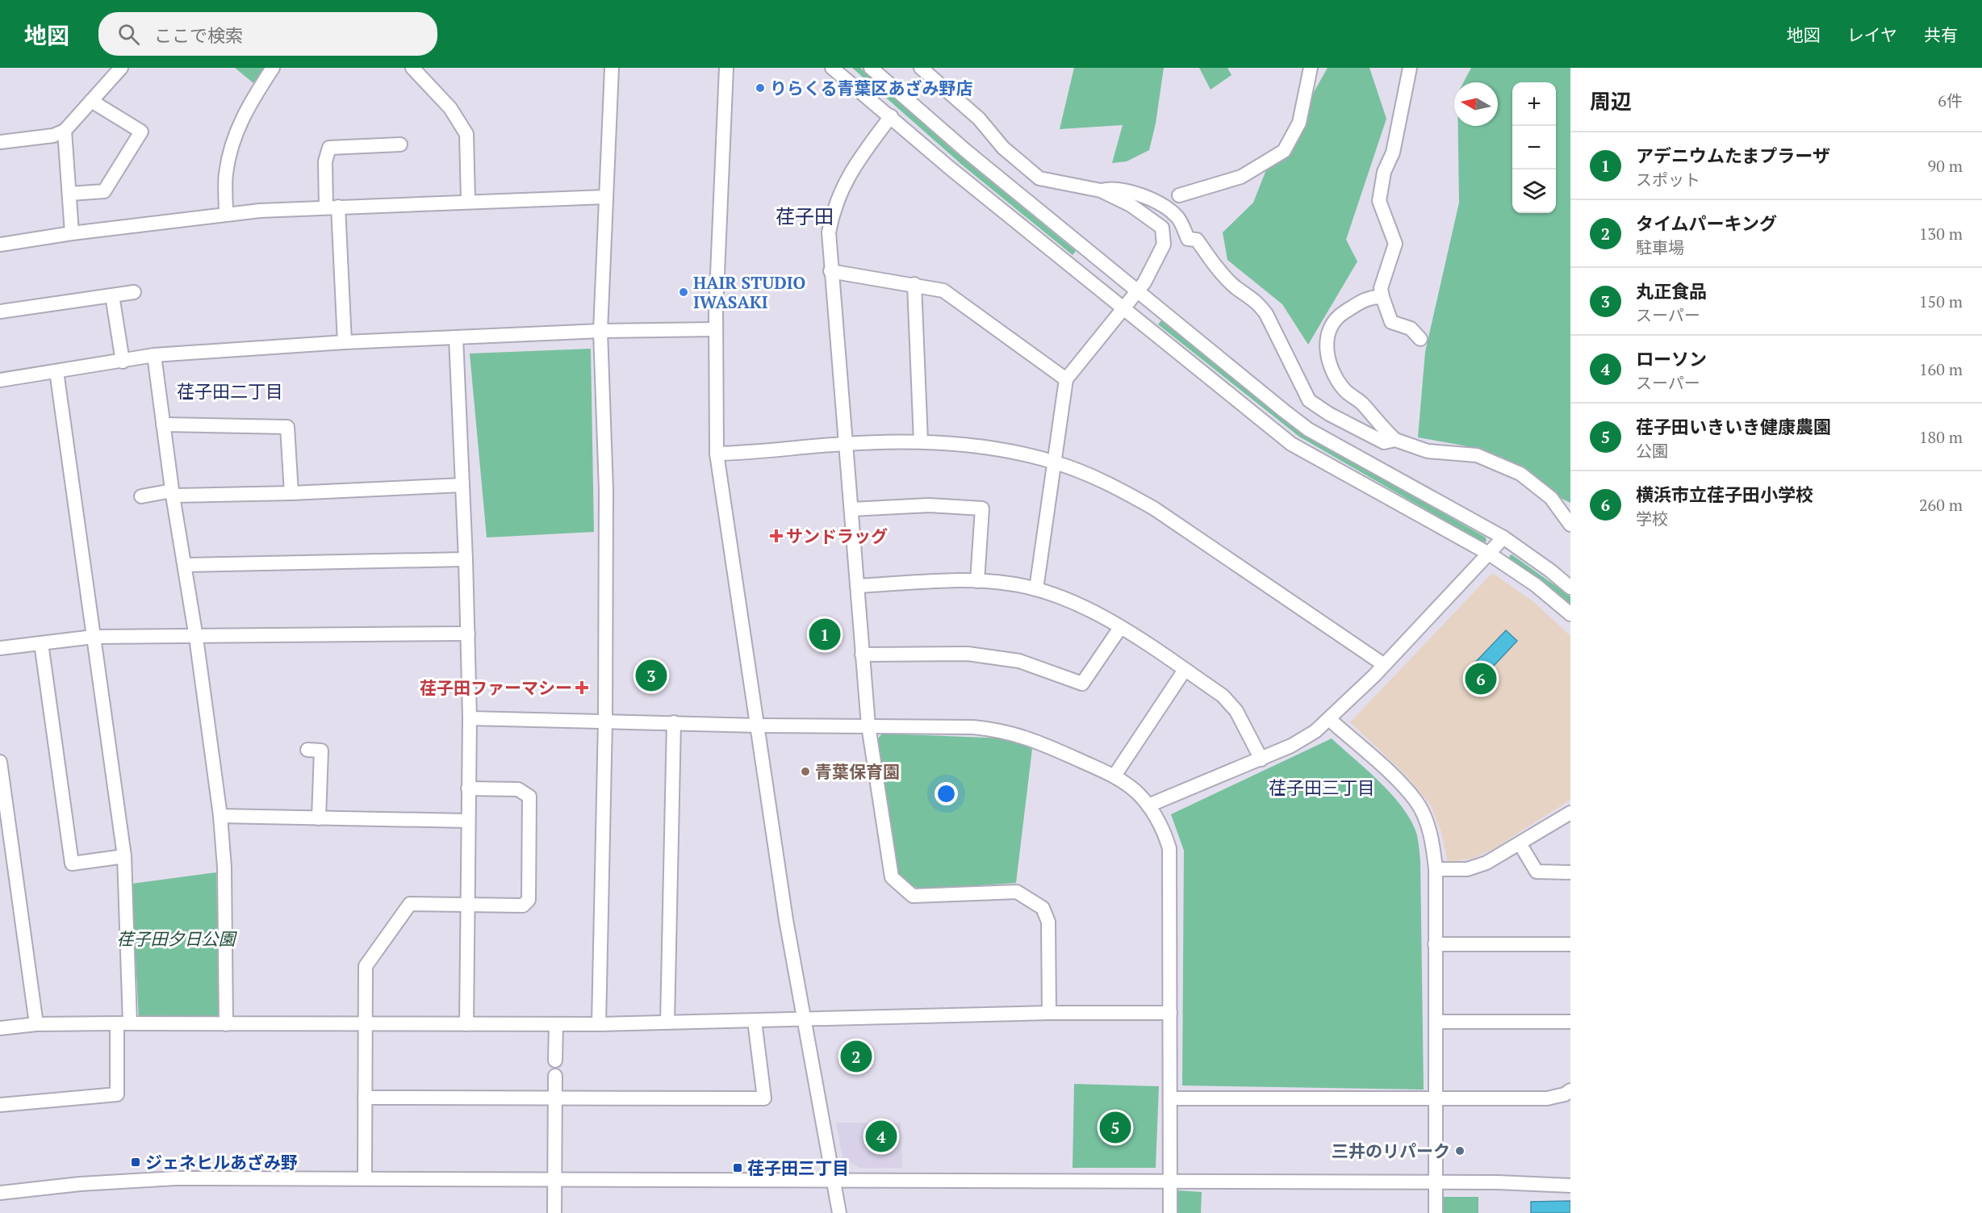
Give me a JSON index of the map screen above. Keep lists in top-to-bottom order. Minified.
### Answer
{"districts":["荏子田","荏子田二丁目","荏子田三丁目"],"parks":["荏子田夕日公園"],"places":{"other":["りらくる青葉区あざみ野店","HAIR STUDIO IWASAKI","青葉保育園","三井のリパーク"],"health":["サンドラッグ","荏子田ファーマシー"],"transit":["ジェネヒルあざみ野","荏子田三丁目"]},"north":"left","page":{"header":"地図","search":"ここで検索","nav":["地図","レイヤ","共有"],"heading":["周辺","6件"],"map_buttons":["+","−"],"list":[{"mark":"1","name":"アデニウムたまプラーザ","note":"スポット","value":"90 m"},{"mark":"2","name":"タイムパーキング","note":"駐車場","value":"130 m"},{"mark":"3","name":"丸正食品","note":"スーパー","value":"150 m"},{"mark":"4","name":"ローソン","note":"スーパー","value":"160 m"},{"mark":"5","name":"荏子田いきいき健康農園","note":"公園","value":"180 m"},{"mark":"6","name":"横浜市立荏子田小学校","note":"学校","value":"260 m"}],"pins":["1","3","6","2","5","4"]}}
